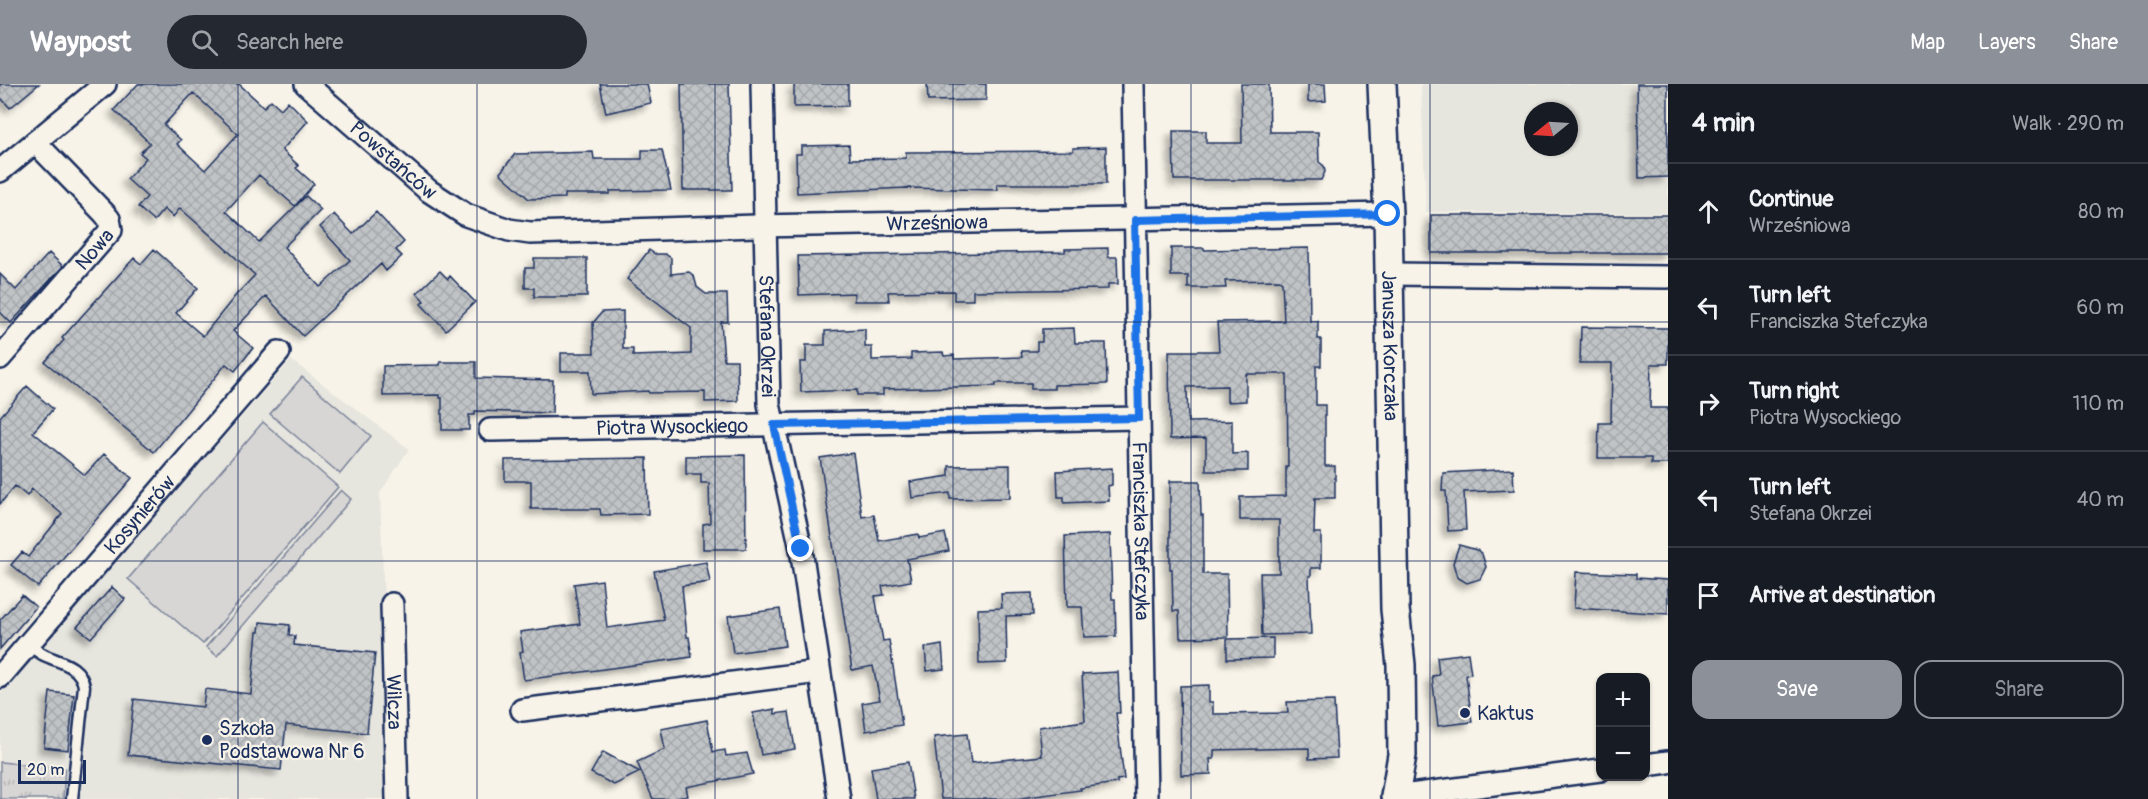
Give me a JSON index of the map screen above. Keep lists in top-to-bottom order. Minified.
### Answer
{"streets":{"street":["Powstańców","Wrześniowa","Nowa","Stefana Okrzei","Janusza Korczaka","Piotra Wysockiego","Kosynierów","Franciszka Stefczyka","Wilcza"]},"crossings":[["Powstańców","Wrześniowa"],["Wrześniowa","Stefana Okrzei"],["Wrześniowa","Janusza Korczaka"],["Wrześniowa","Franciszka Stefczyka"],["Stefana Okrzei","Piotra Wysockiego"],["Piotra Wysockiego","Franciszka Stefczyka"]],"places":["Kaktus","Szkoła Podstawowa Nr 6"],"scale_bar":"20 m","north":"left","page":{"header":"Waypost","search":"Search here","nav":["Map","Layers","Share"],"heading":["4 min","Walk · 290 m"],"list":[["Continue","Wrześniowa","80 m"],["Turn left","Franciszka Stefczyka","60 m"],["Turn right","Piotra Wysockiego","110 m"],["Turn left","Stefana Okrzei","40 m"],"Arrive at destination"],"buttons":["Save","Share"],"map_buttons":["+","−"],"scale":"20 m"}}
